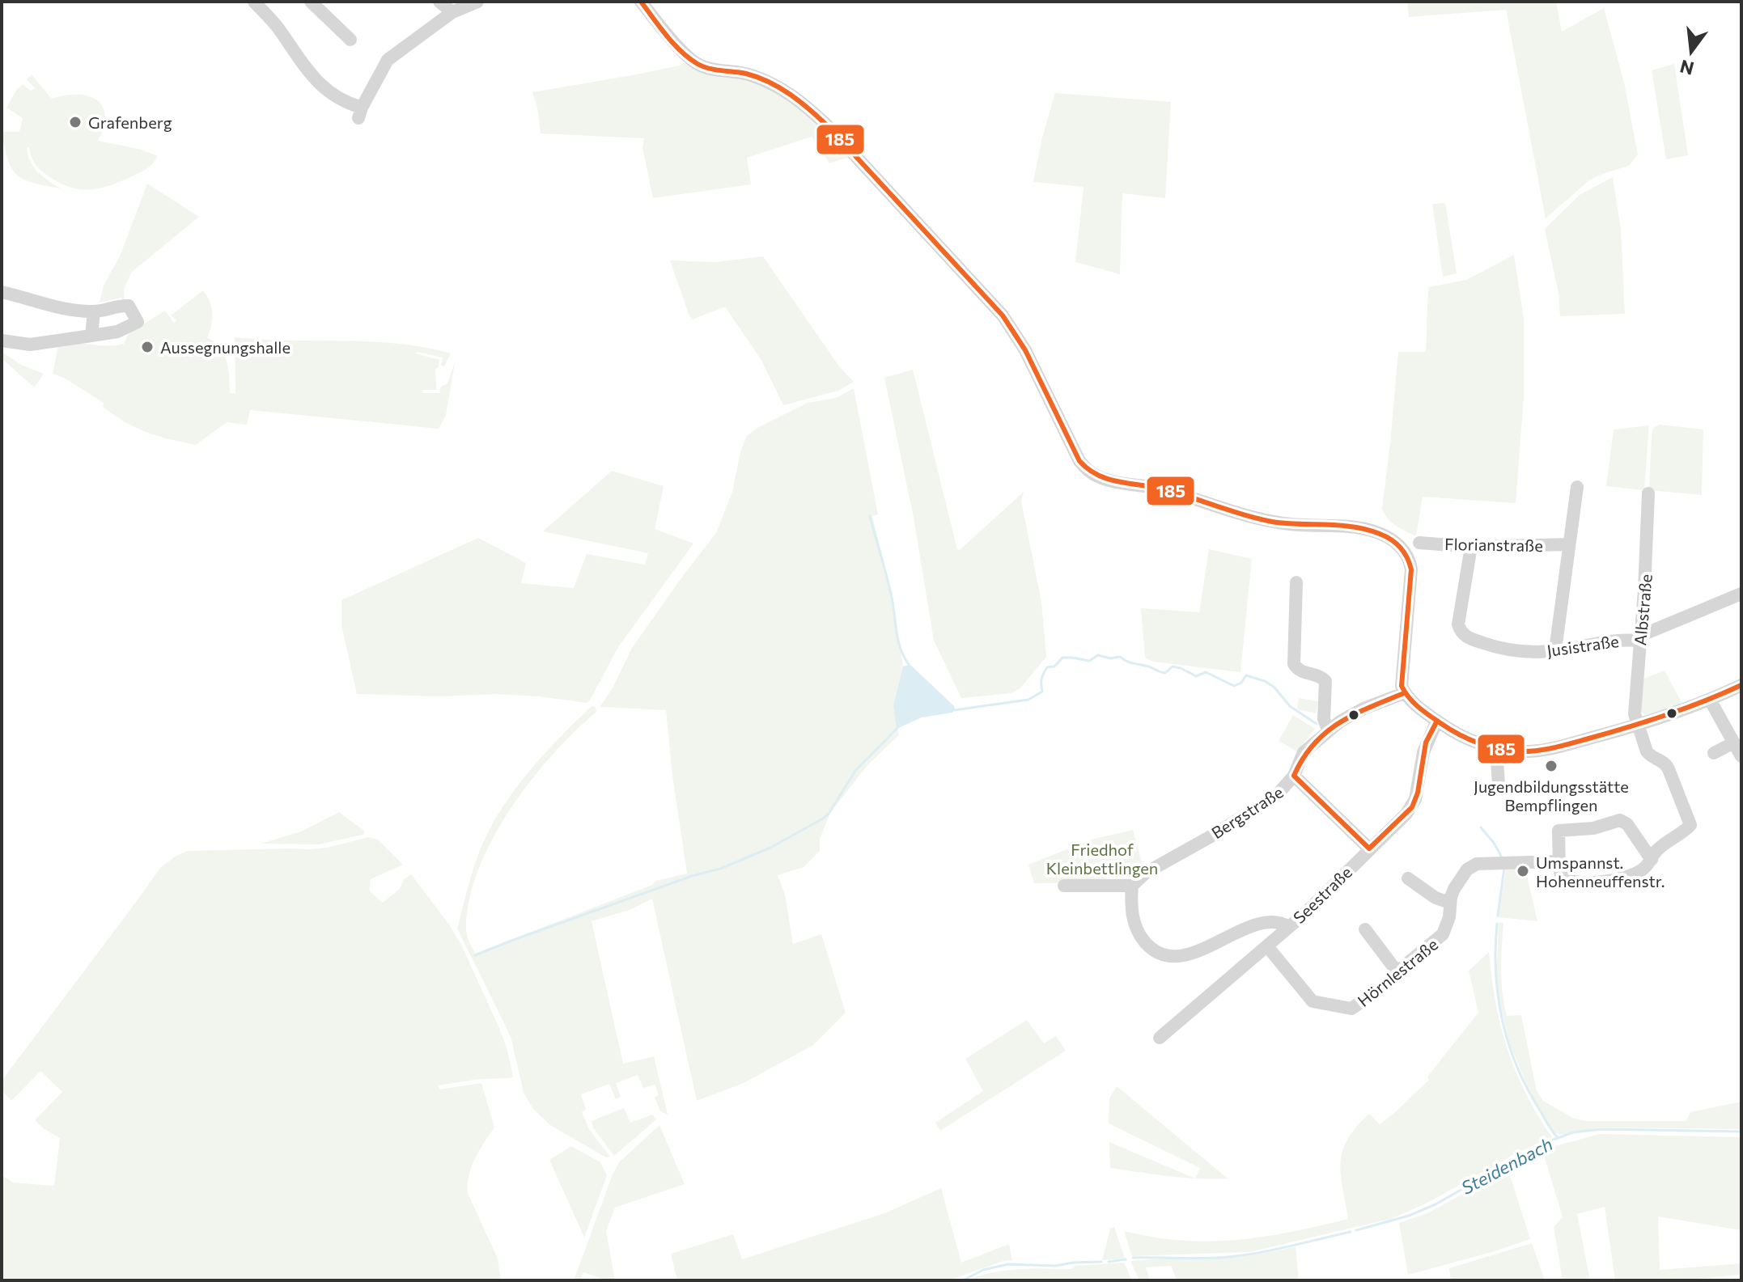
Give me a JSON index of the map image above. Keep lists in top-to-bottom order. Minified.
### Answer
{"streets":{"street":["Florianstraße","Albstraße","Jusistraße","Bergstraße","Seestraße","Hörnlestraße"]},"crossings":[["Florianstraße","Jusistraße"],["Albstraße","Jusistraße"],["Seestraße","Hörnlestraße"]],"water":["Steidenbach"],"parks":["Friedhof Kleinbettlingen"],"places":["Grafenberg","Aussegnungshalle","Jugendbildungsstätte Bempflingen","Umspannst. Hohenneuffenstr."],"lines":["transit line 185"],"north":"bottom"}
